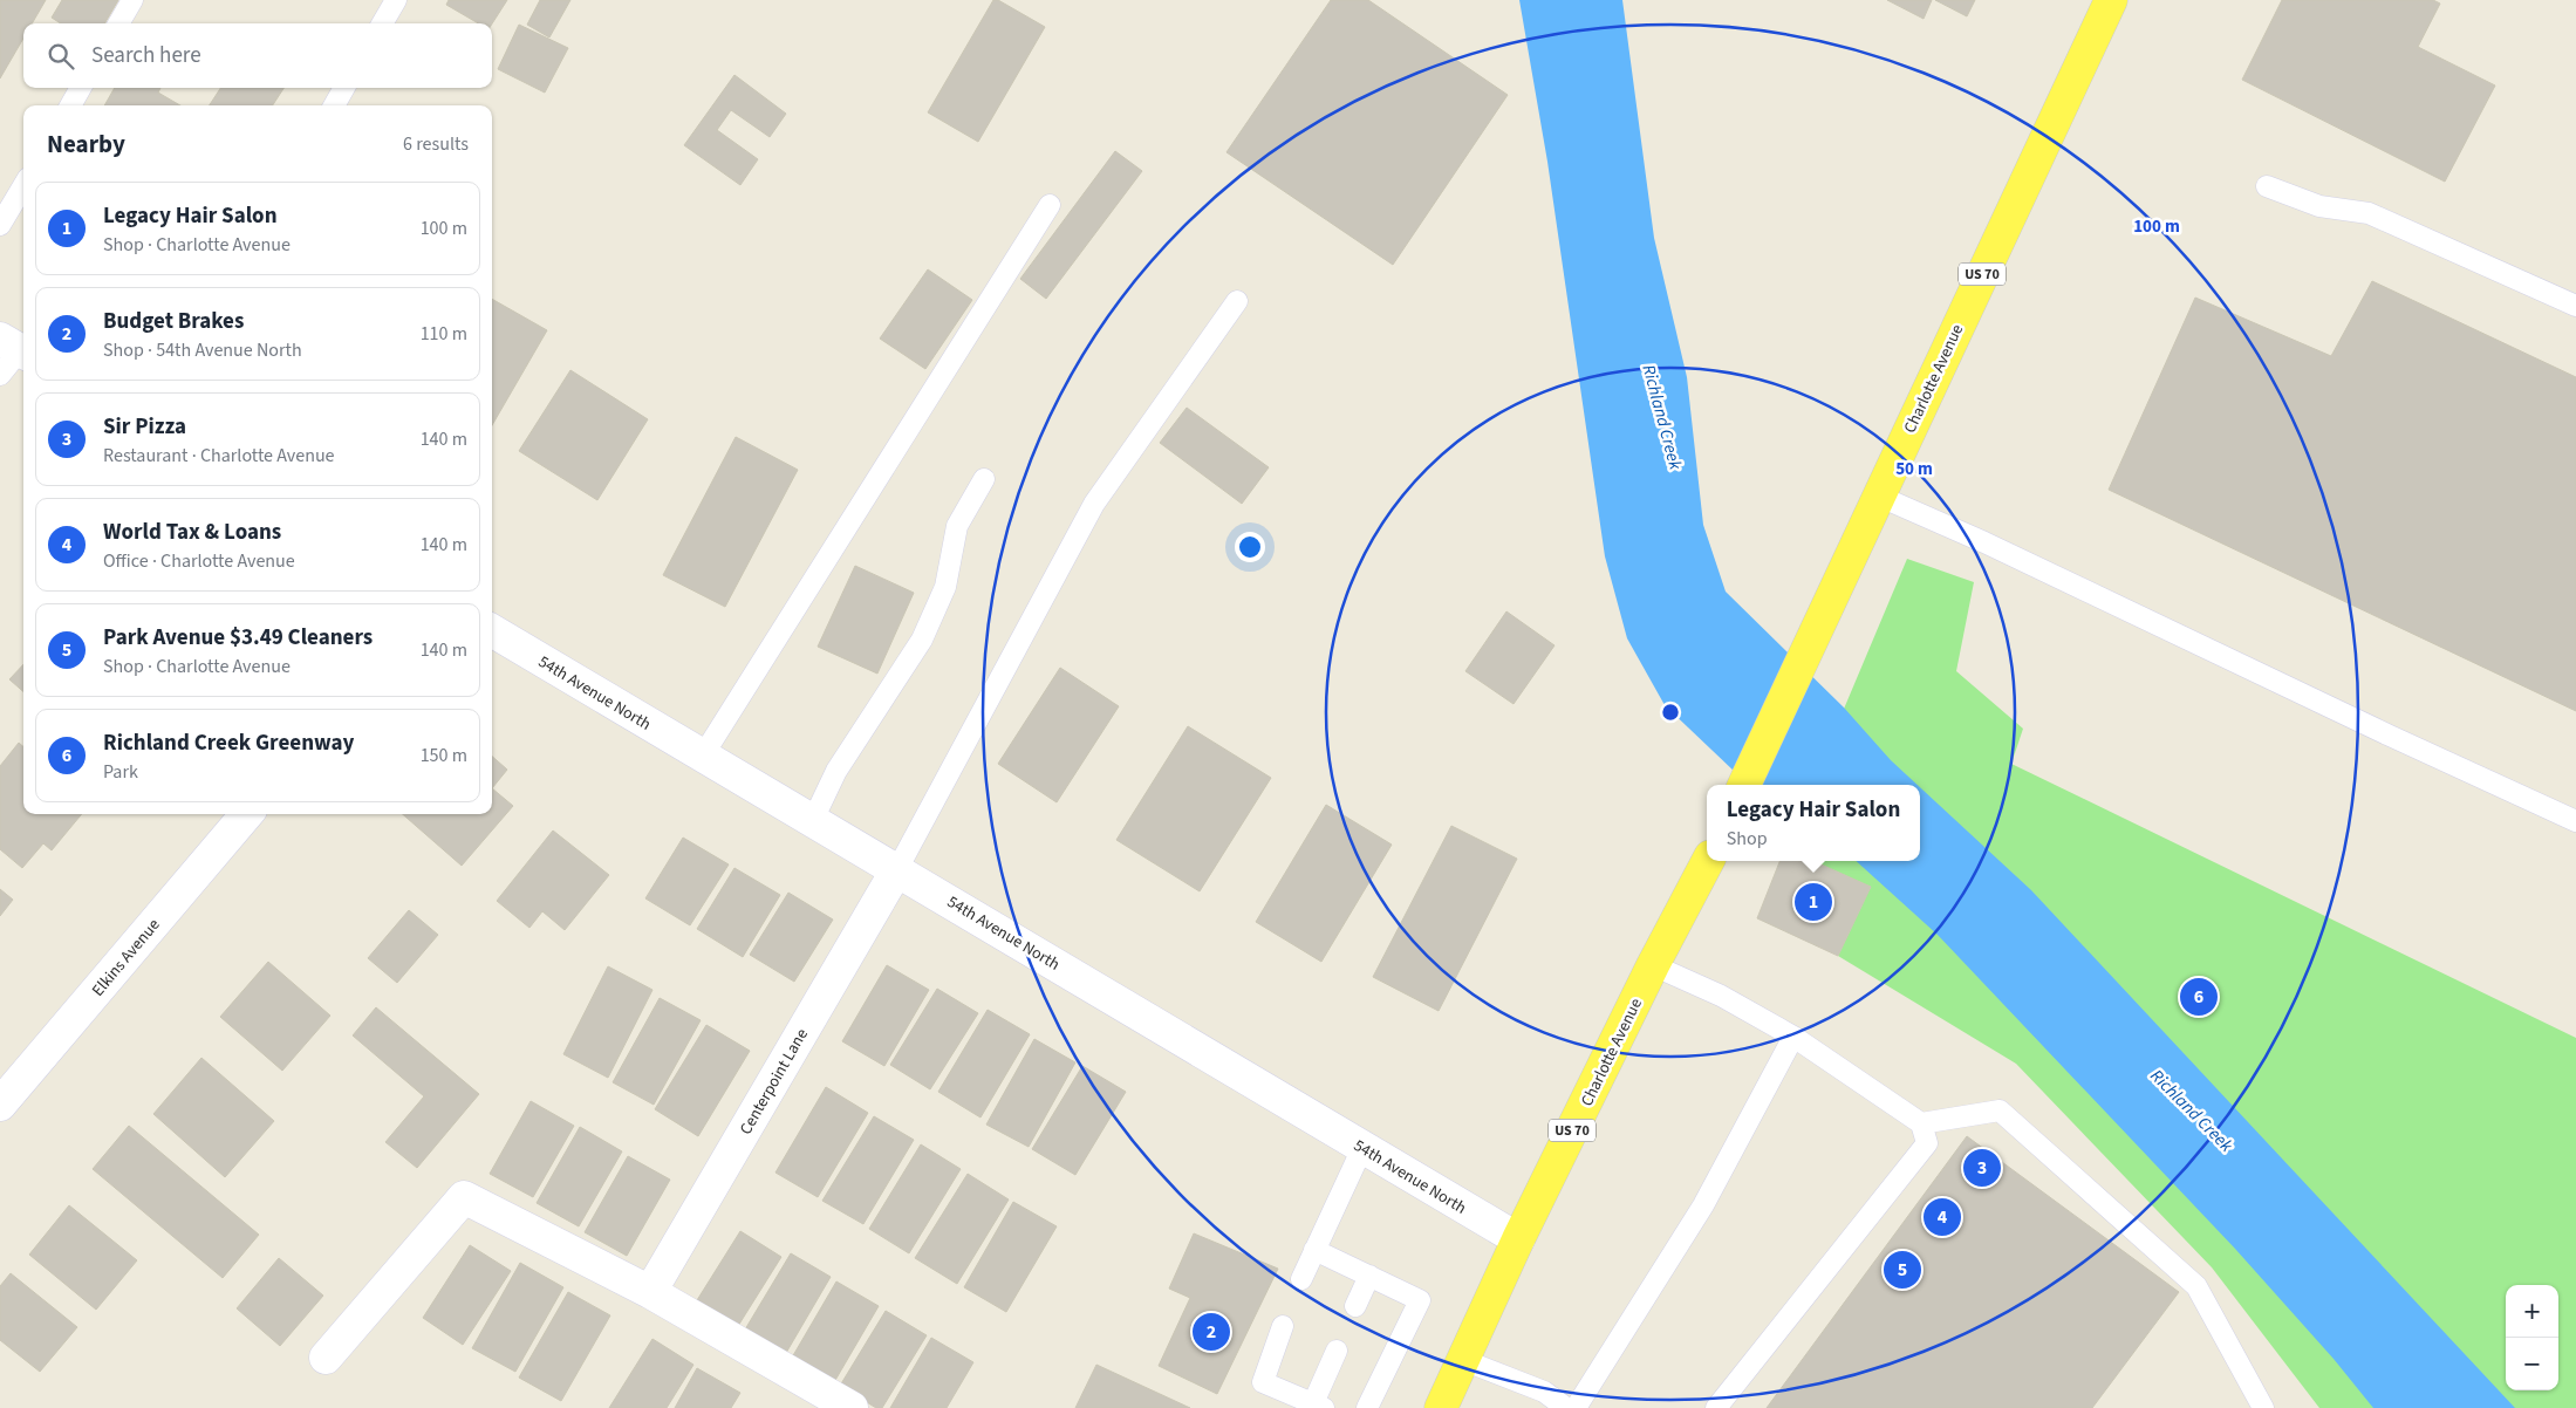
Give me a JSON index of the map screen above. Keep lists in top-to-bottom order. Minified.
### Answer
{"streets":{"main road":["US 70","Charlotte Avenue"],"street":["54th Avenue North","Elkins Avenue","Centerpoint Lane"]},"crossings":[["Charlotte Avenue","54th Avenue North"],["54th Avenue North","Centerpoint Lane"]],"water":["Richland Creek"],"page":{"search":"Search here","heading":["Nearby","6 results"],"list":[{"mark":"1","name":"Legacy Hair Salon","note":"Shop · Charlotte Avenue","value":"100 m"},{"mark":"2","name":"Budget Brakes","note":"Shop · 54th Avenue North","value":"110 m"},{"mark":"3","name":"Sir Pizza","note":"Restaurant · Charlotte Avenue","value":"140 m"},{"mark":"4","name":"World Tax & Loans","note":"Office · Charlotte Avenue","value":"140 m"},{"mark":"5","name":"Park Avenue $3.49 Cleaners","note":"Shop · Charlotte Avenue","value":"140 m"},{"mark":"6","name":"Richland Creek Greenway","note":"Park","value":"150 m"}],"popup":["Legacy Hair Salon","Shop"],"pins":["1","6","3","4","5","2"],"map_buttons":["+","−"]},"rings":["100 m","50 m"]}
